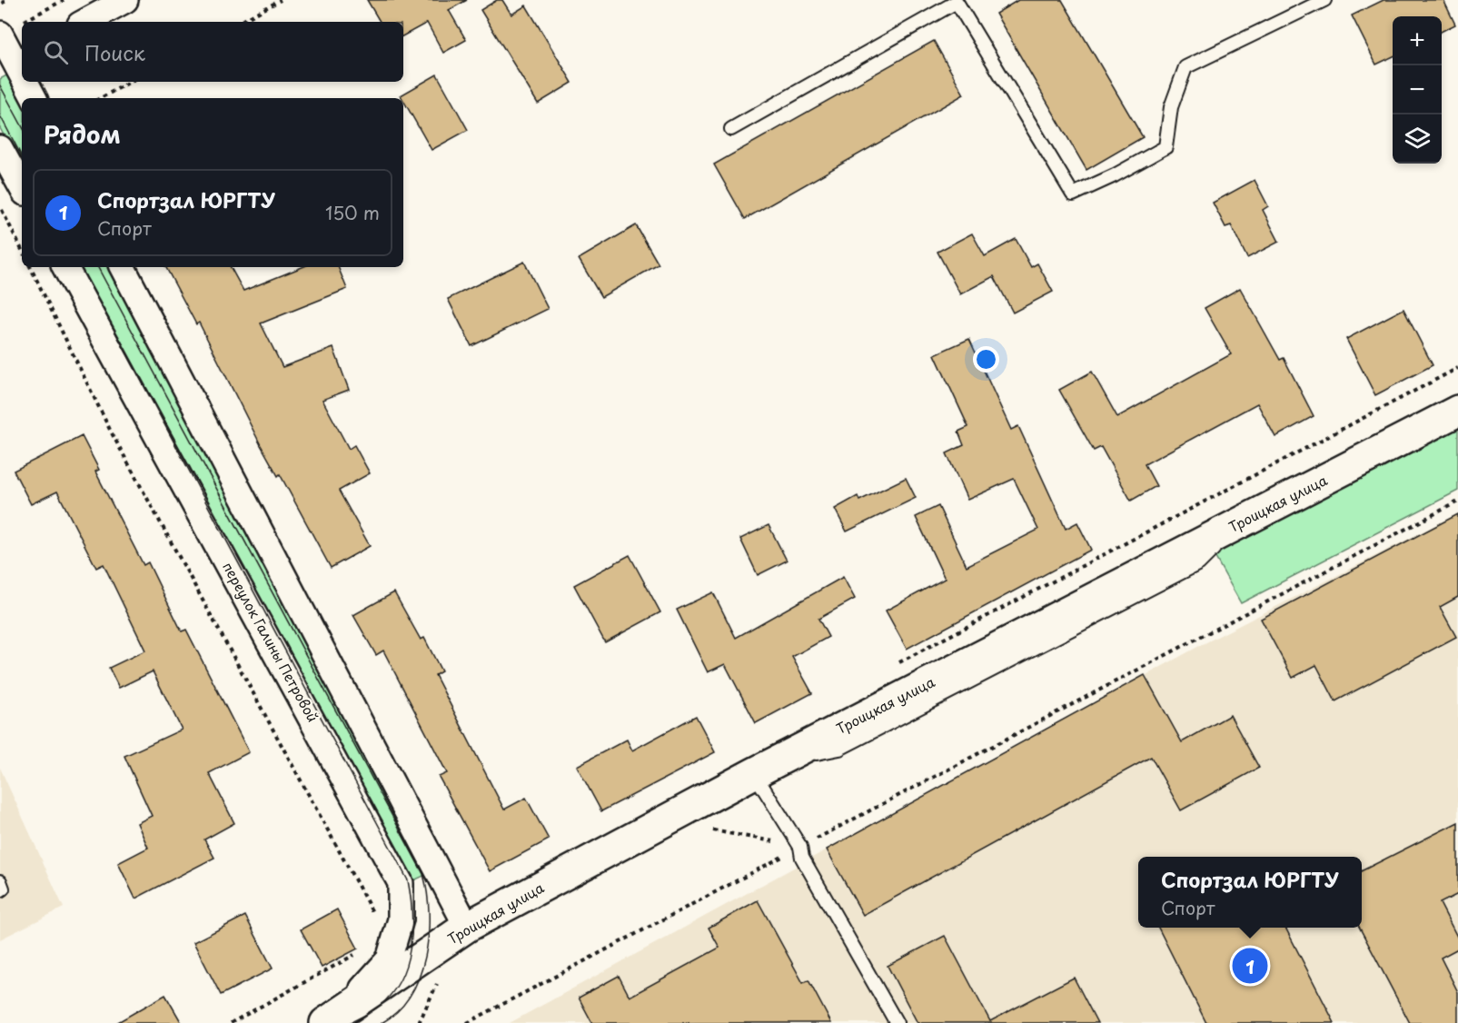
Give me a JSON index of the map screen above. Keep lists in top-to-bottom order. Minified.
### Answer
{"streets":{"street":["Троицкая улица","переулок Галины Петровой"]},"crossings":[["Троицкая улица","переулок Галины Петровой"]],"page":{"map_buttons":["+","−"],"search":"Поиск","heading":"Рядом","list":[{"mark":"1","name":"Спортзал ЮРГТУ","note":"Спорт","value":"150 m"}],"popup":["Спортзал ЮРГТУ","Спорт"],"pins":"1"}}
